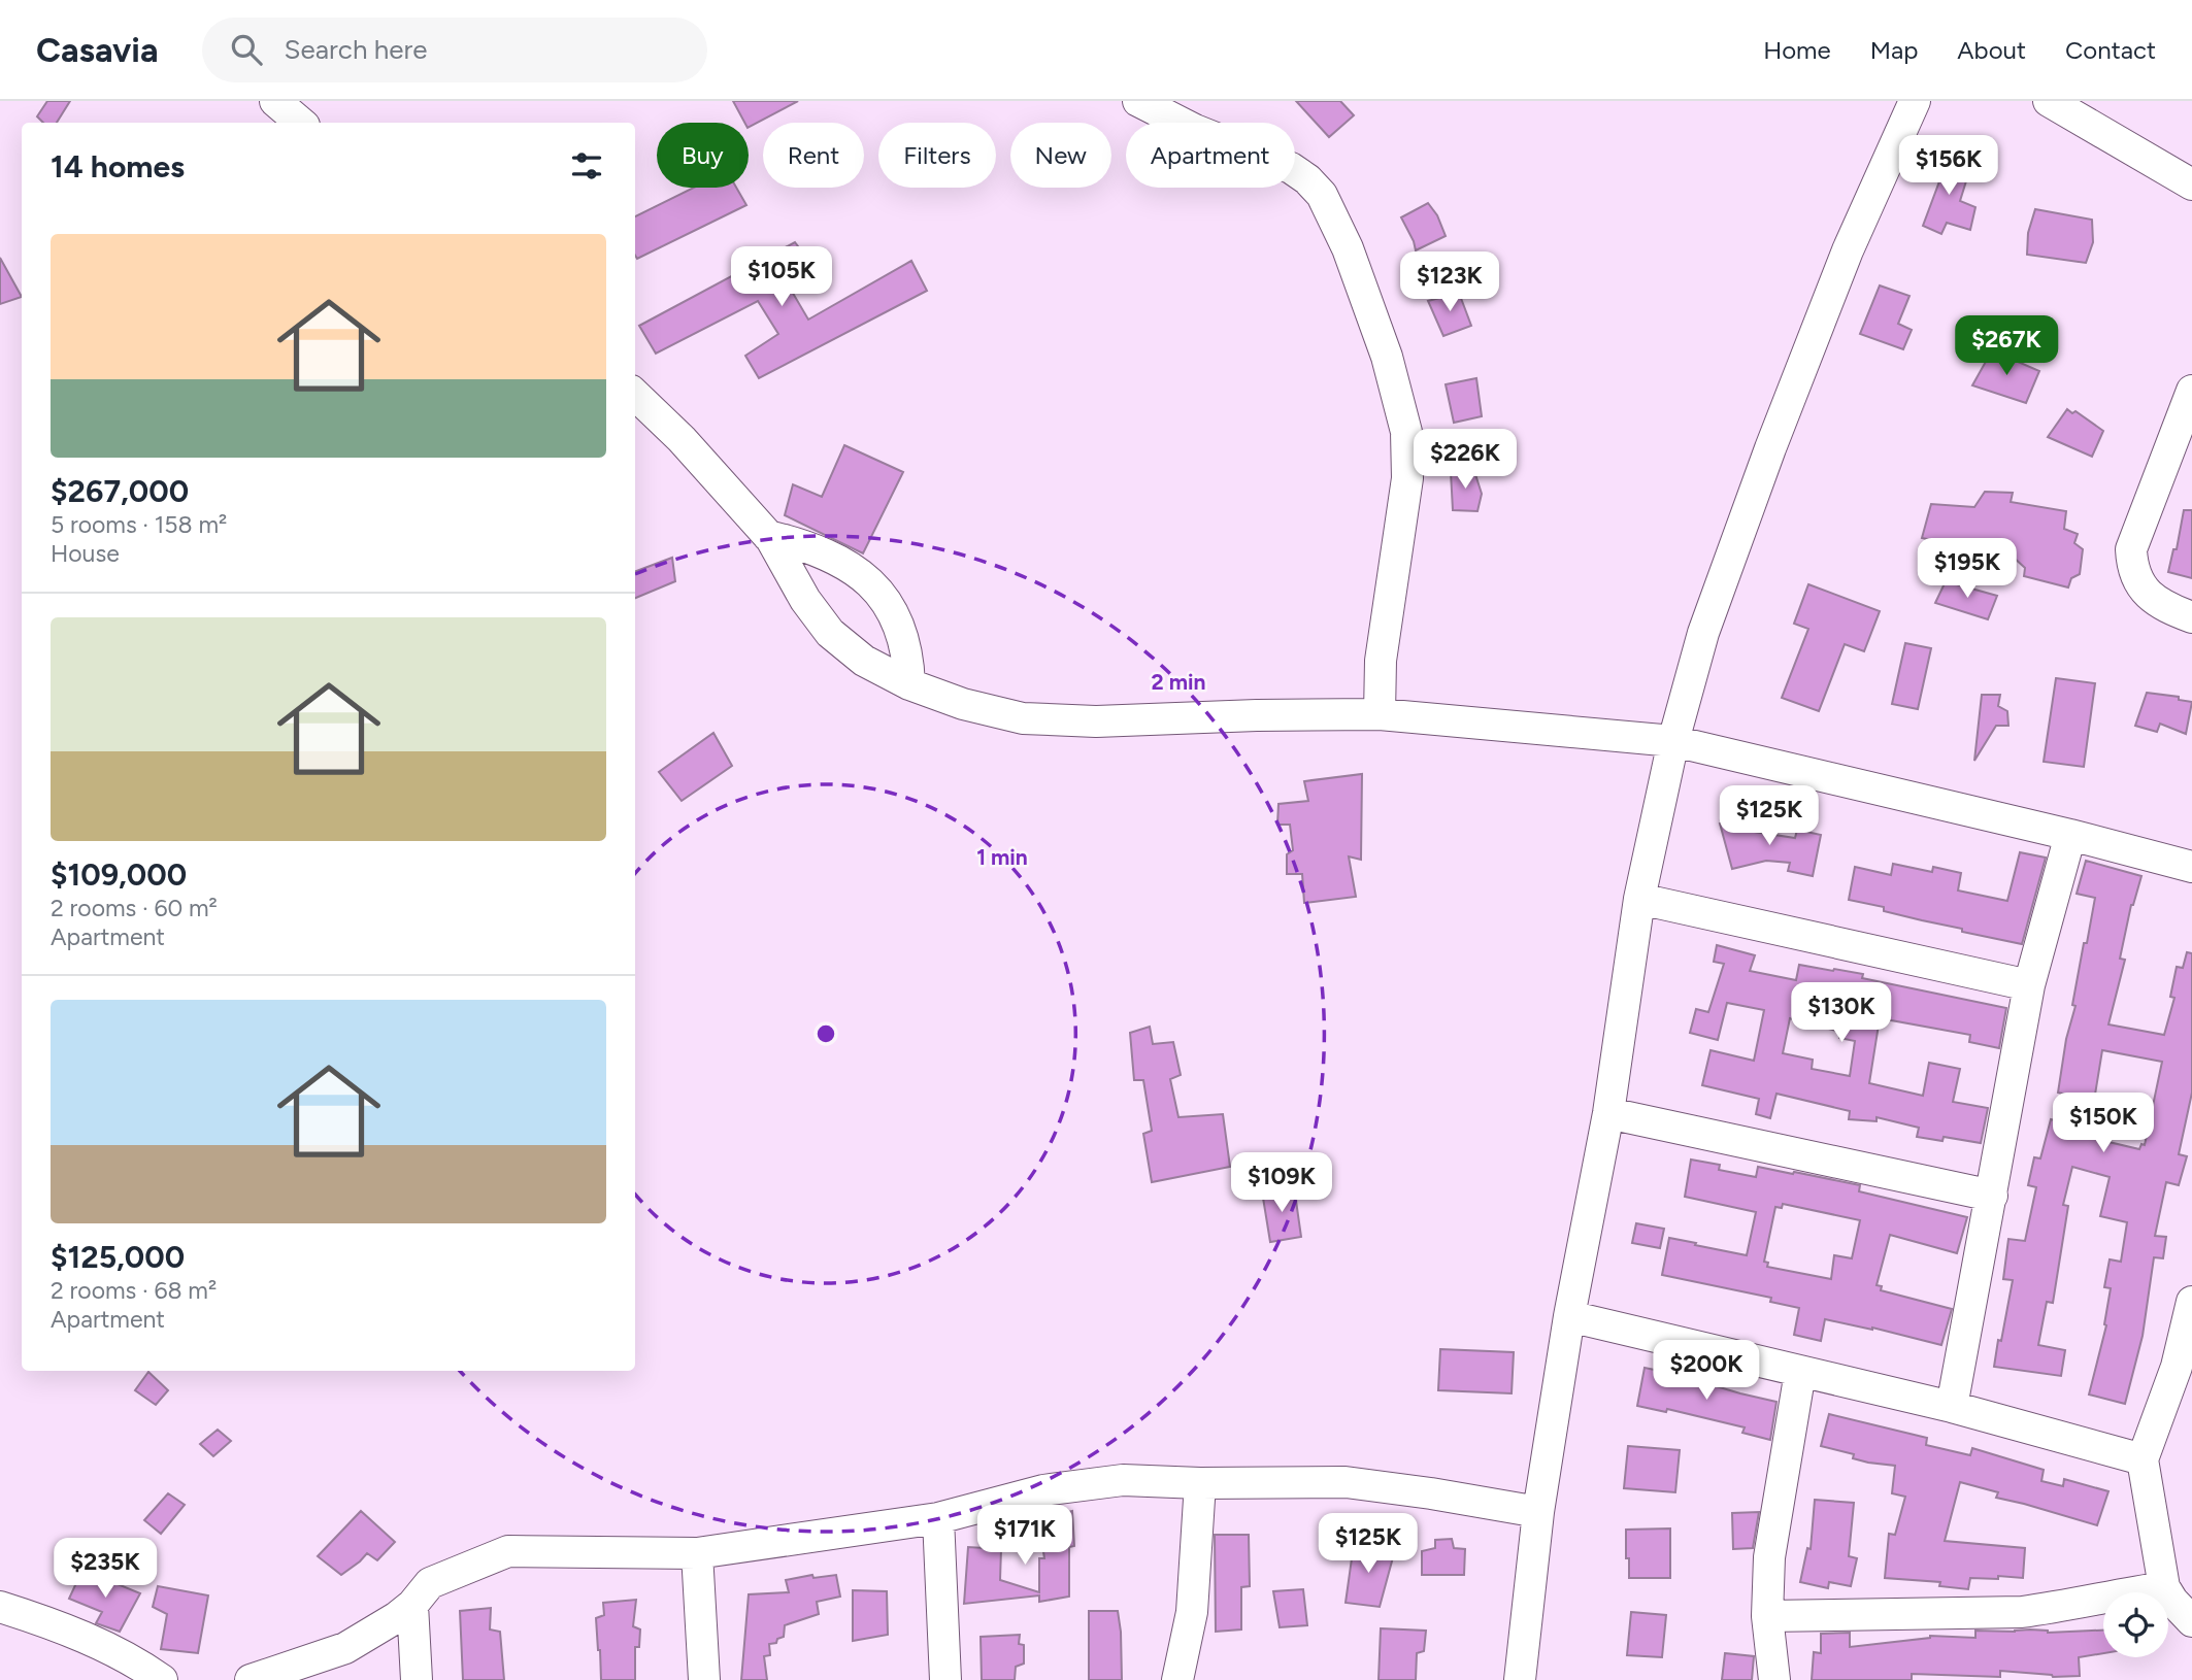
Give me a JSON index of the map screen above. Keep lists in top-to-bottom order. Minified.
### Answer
{"page":{"header":"Casavia","search":"Search here","nav":["Home","Map","About","Contact"],"chip":["Buy","Rent","Filters","New","Apartment"],"heading":"14 homes","price":["$156K","$105K","$123K","$267K","$226K","$195K","$125K","$130K","$150K","$109K","$200K","$171K","$125K","$235K"],"list":[{"name":"$267,000","note":"5 rooms · 158 m² · House"},{"name":"$109,000","note":"2 rooms · 60 m² · Apartment"},{"name":"$125,000","note":"2 rooms · 68 m² · Apartment"}]},"rings":["2 min","1 min"]}
